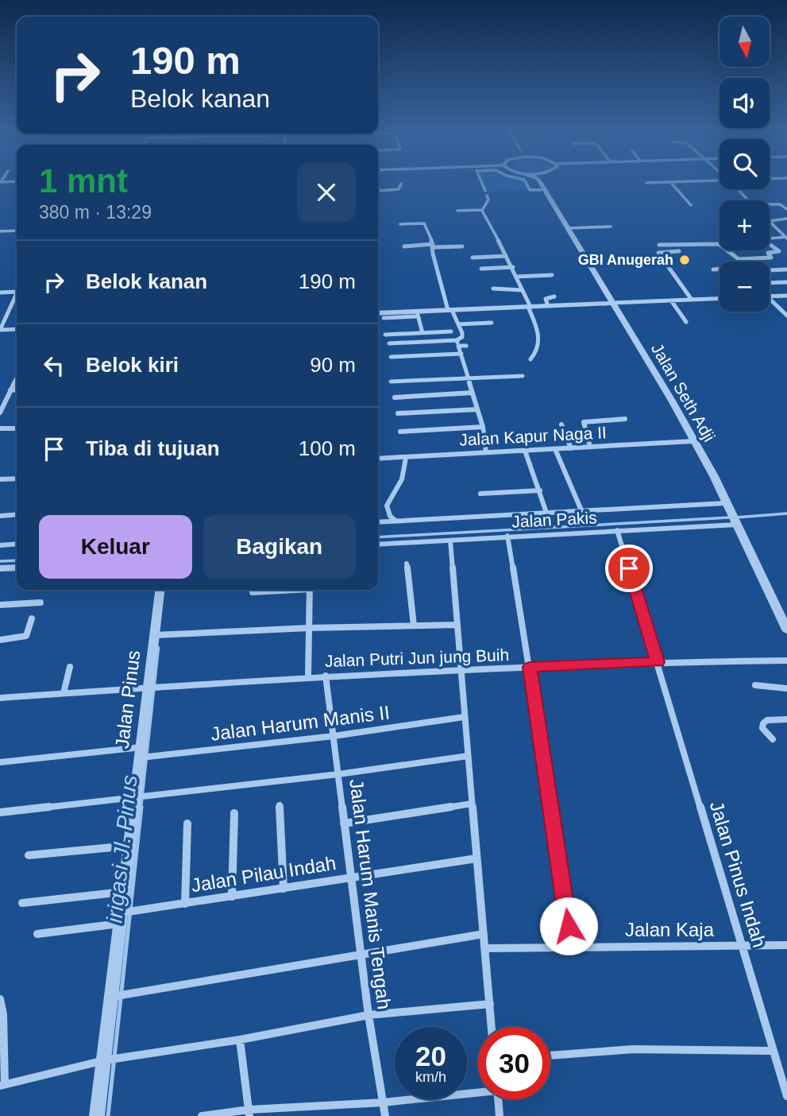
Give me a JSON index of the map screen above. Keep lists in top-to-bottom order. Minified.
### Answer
{"streets":{"street":["Jalan Seth Adji","Jalan Kapur Naga II","Jalan Pakis","Jalan Putri Jun jung Buih","Jalan Pinus","Jalan Harum Manis II","Jalan Pilau Indah","Jalan Pinus Indah","Jalan Harum Manis Tengah","Jalan Kaja"]},"crossings":[["Jalan Seth Adji","Jalan Kapur Naga II"],["Jalan Seth Adji","Jalan Pakis"],["Jalan Pakis","Jalan Pinus Indah"],["Jalan Putri Jun jung Buih","Jalan Pinus"],["Jalan Putri Jun jung Buih","Jalan Pinus Indah"],["Jalan Putri Jun jung Buih","Jalan Harum Manis Tengah"],["Jalan Pinus","Jalan Harum Manis II"],["Jalan Pinus","Jalan Pilau Indah"],["Jalan Harum Manis II","Jalan Harum Manis Tengah"],["Jalan Pilau Indah","Jalan Harum Manis Tengah"],["Jalan Pinus Indah","Jalan Kaja"]],"water":["irigasi Jl. Pinus"],"places":["GBI Anugerah"],"north":"bottom","page":{"map_buttons":["+","−"],"turn":["190 m","Belok kanan"],"heading":["1 mnt","380 m · 13:29"],"list":[{"name":"Belok kanan","value":"190 m"},{"name":"Belok kiri","value":"90 m"},{"name":"Tiba di tujuan","value":"100 m"}],"buttons":["Keluar","Bagikan"],"speed":"20 km/h","limit":"30"}}
